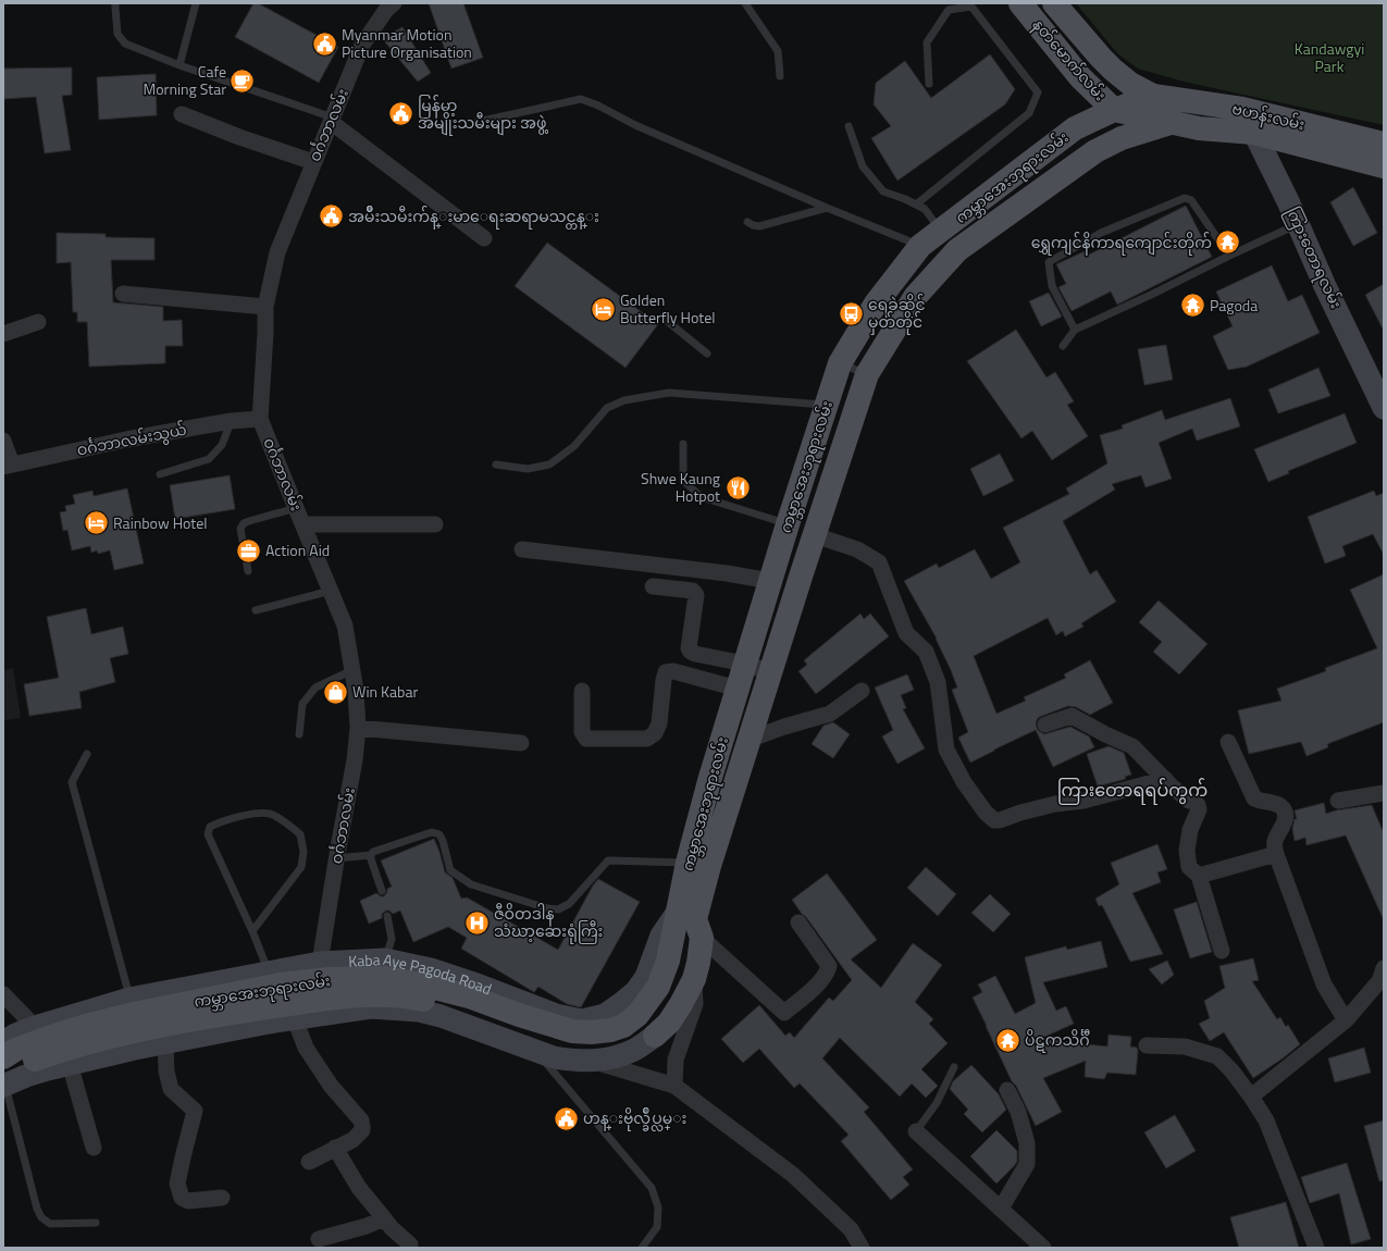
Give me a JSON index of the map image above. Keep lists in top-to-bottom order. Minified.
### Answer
{"streets":{"main road":["နတ်မောက်လမ်း","ဗဟန်းလမ်း","ကမ္ဘာအေးဘုရားလမ်း","ကြားတောရလမ်း","Kaba Aye Pagoda Road"],"street":["ဝင်္ဂဘာလမ်း","ဝင်္ဂဘာလမ်းသွယ်"]},"crossings":[["နတ်မောက်လမ်း","ဗဟန်းလမ်း"],["နတ်မောက်လမ်း","ကမ္ဘာအေးဘုရားလမ်း"],["ဗဟန်းလမ်း","ကမ္ဘာအေးဘုရားလမ်း"],["ဗဟန်းလမ်း","ကြားတောရလမ်း"],["ဝင်္ဂဘာလမ်း","ဝင်္ဂဘာလမ်းသွယ်"],["ဝင်္ဂဘာလမ်း","Kaba Aye Pagoda Road"],["ကမ္ဘာအေးဘုရားလမ်း","Kaba Aye Pagoda Road"]],"districts":["ကြားတောရရပ်ကွက်"],"parks":["Kandawgyi Park"],"places":{"public building":["Myanmar Motion Picture Organisation","မြန်မာ့ အမျိုးသမီးများ အဖွဲ့","အမ်ိဳးသမီးက်န္းမာေရးဆရာမသင္တန္း","ဟန္းဗိုလ္ခ်ဳပ္လမ္း"],"cafe":["Cafe Morning Star"],"temple":["ရွှေကျင်နိကာရကျောင်းတိုက်","Pagoda","ပိဋကသိင်္ဂီ"],"hotel":["Golden Butterfly Hotel","Rainbow Hotel"],"bus stop":["ရေခဲဆိုင် မှတ်တိုင်"],"restaurant":["Shwe Kaung Hotpot"],"office":["Action Aid"],"shop":["Win Kabar"],"hospital":["ဇီဝိတဒါန သံဃာ့ဆေးရုံကြီး"]}}
